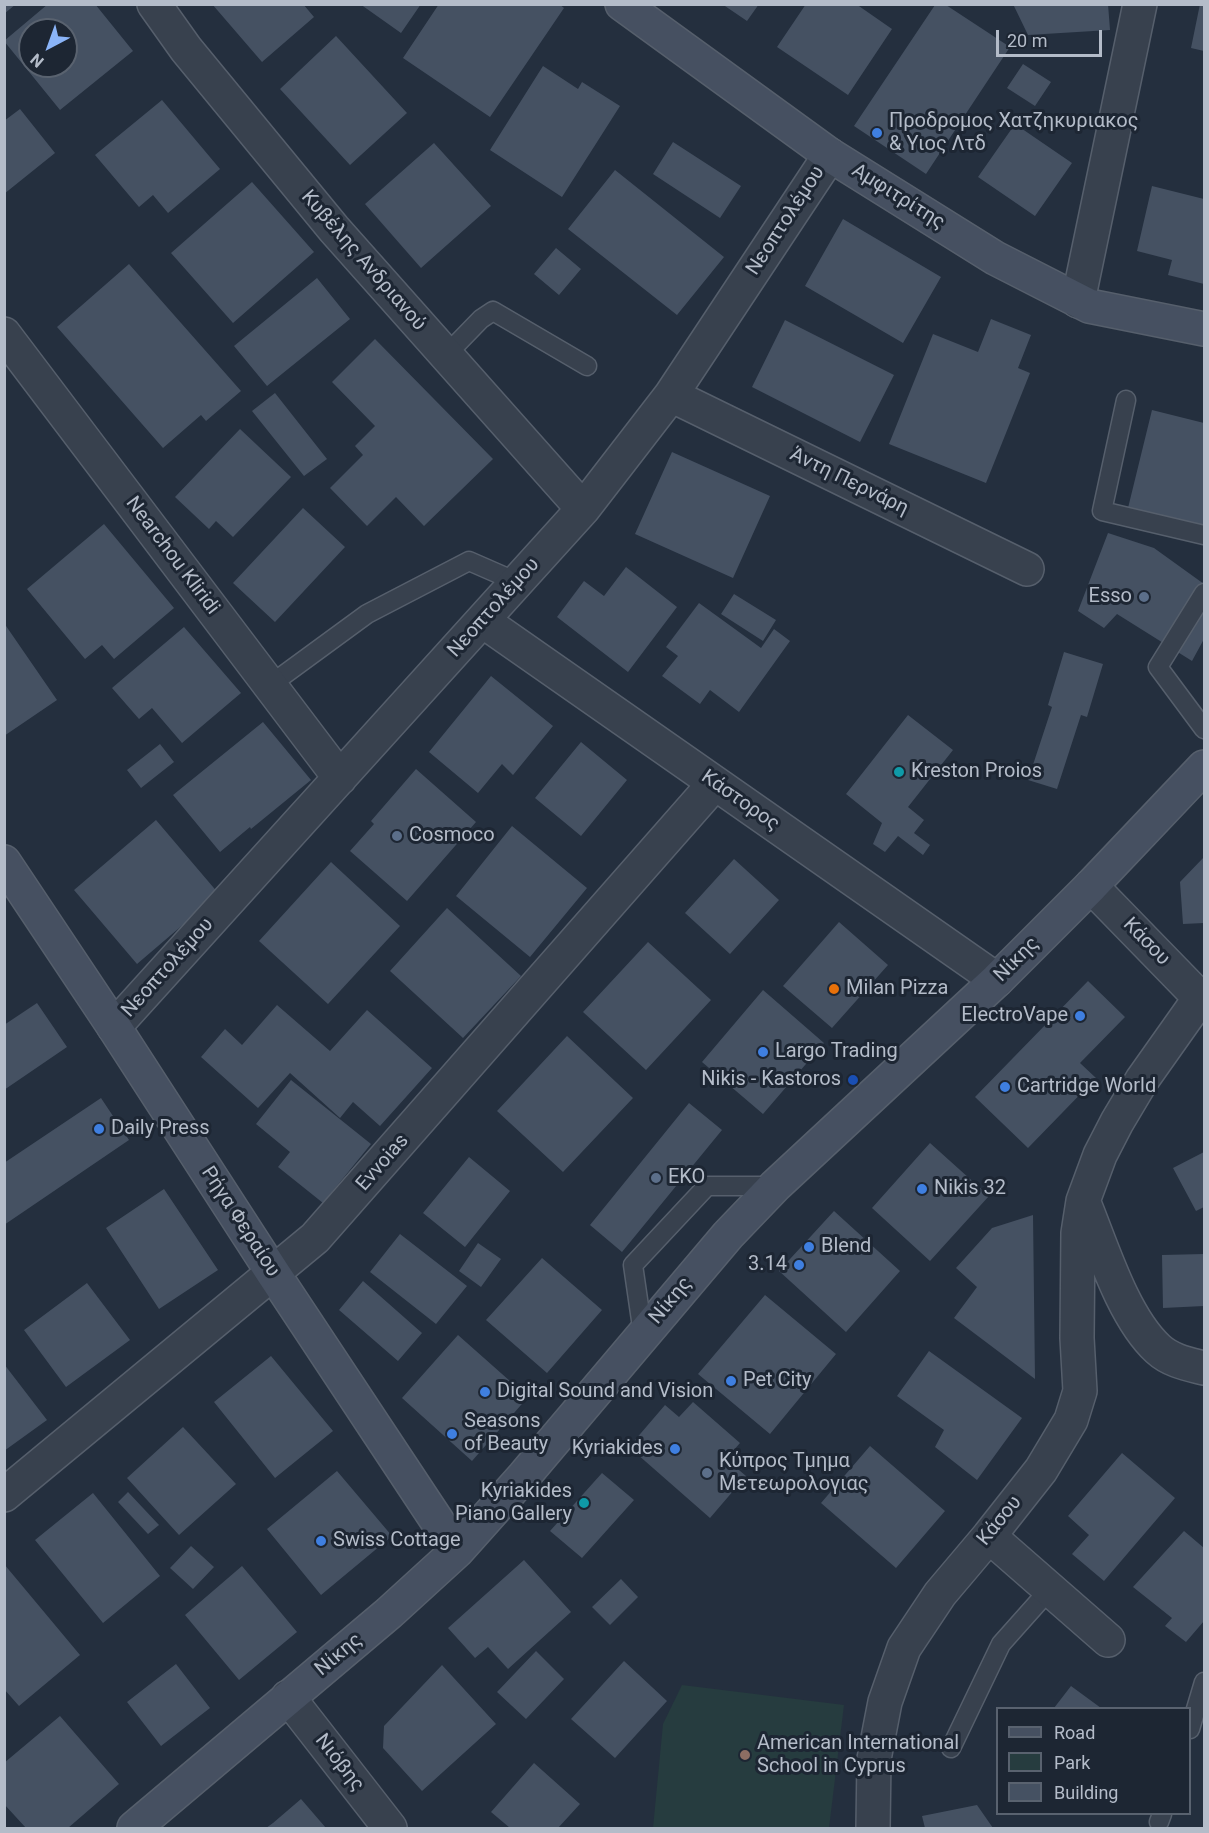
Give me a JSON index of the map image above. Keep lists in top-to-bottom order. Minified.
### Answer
{"streets":{"main road":["Αμφιτρίτης","Νίκης","Ρήγα Φεραίου"],"street":["Νεοπτολέμου","Κυβέλης Ανδριανού","Άντη Περνάρη","Nearchou Kliridi","Κάστορος","Κάσου","Evvoias","Νιόβης"]},"crossings":[["Αμφιτρίτης","Νεοπτολέμου"],["Νεοπτολέμου","Κυβέλης Ανδριανού"],["Νεοπτολέμου","Άντη Περνάρη"],["Νεοπτολέμου","Nearchou Kliridi"],["Νεοπτολέμου","Κάστορος"],["Νεοπτολέμου","Ρήγα Φεραίου"],["Κάστορος","Νίκης"],["Κάστορος","Evvoias"],["Κάσου","Νίκης"],["Νίκης","Ρήγα Φεραίου"],["Νίκης","Νιόβης"],["Evvoias","Ρήγα Φεραίου"]],"places":["Προδρομος Χατζηκυριακος & Υιος Λτδ","Esso","Kreston Proios","Cosmoco","Milan Pizza","ElectroVape","Largo Trading","Nikis - Kastoros","Cartridge World","Daily Press","EKO","Nikis 32","Blend","3.14","Pet City","Digital Sound and Vision","Seasons of Beauty","Kyriakides","Κύπρος Τμημα Μετεωρολογιας","Kyriakides Piano Gallery","Swiss Cottage","American International School in Cyprus"],"legend":["Road","Park","Building"],"scale_bar":"20 m","north":"bottom left"}
